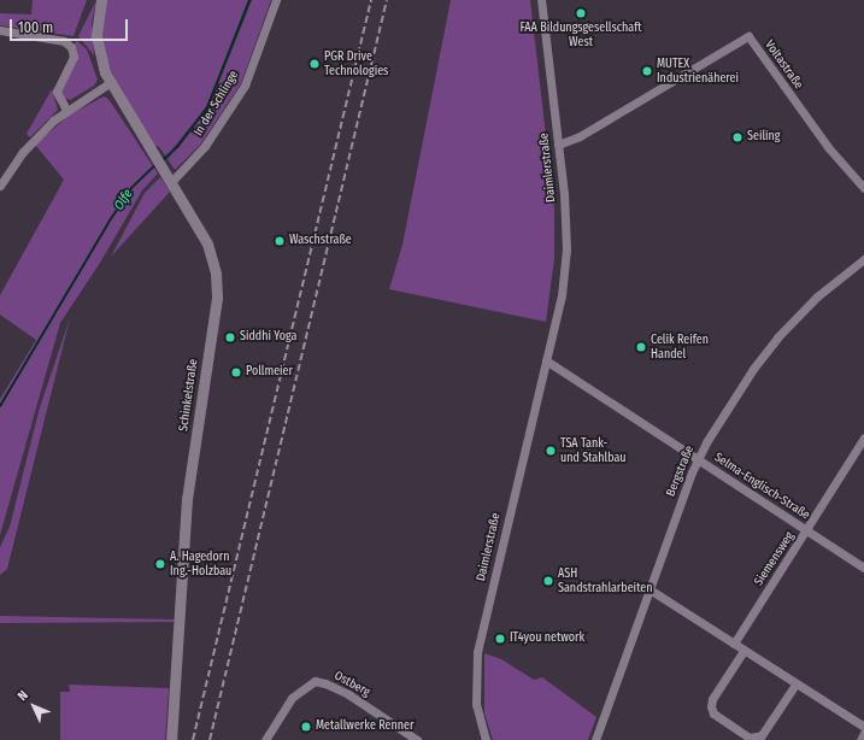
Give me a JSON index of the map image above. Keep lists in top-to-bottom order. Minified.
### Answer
{"streets":{"street":["Voltastraße","In der Schlinge","Daimlerstraße","Schinkelstraße","Bergstraße","Selma-Englisch-Straße","Siemensweg","Ostberg"]},"crossings":[["Voltastraße","Daimlerstraße"],["In der Schlinge","Schinkelstraße"],["Daimlerstraße","Selma-Englisch-Straße"],["Bergstraße","Selma-Englisch-Straße"],["Selma-Englisch-Straße","Siemensweg"]],"water":["Olfe"],"places":["FAA Bildungsgesellschaft West","PGR Drive Technologies","MUTEX Industrienäherei","Seiling","Waschstraße","Siddhi Yoga","Celik Reifen Handel","Pollmeier","TSA Tank- und Stahlbau","A. Hagedorn Ing.-Holzbau","ASH Sandstrahlarbeiten","IT4you network","Metallwerke Renner"],"scale_bar":"100 m","north":"top left"}
